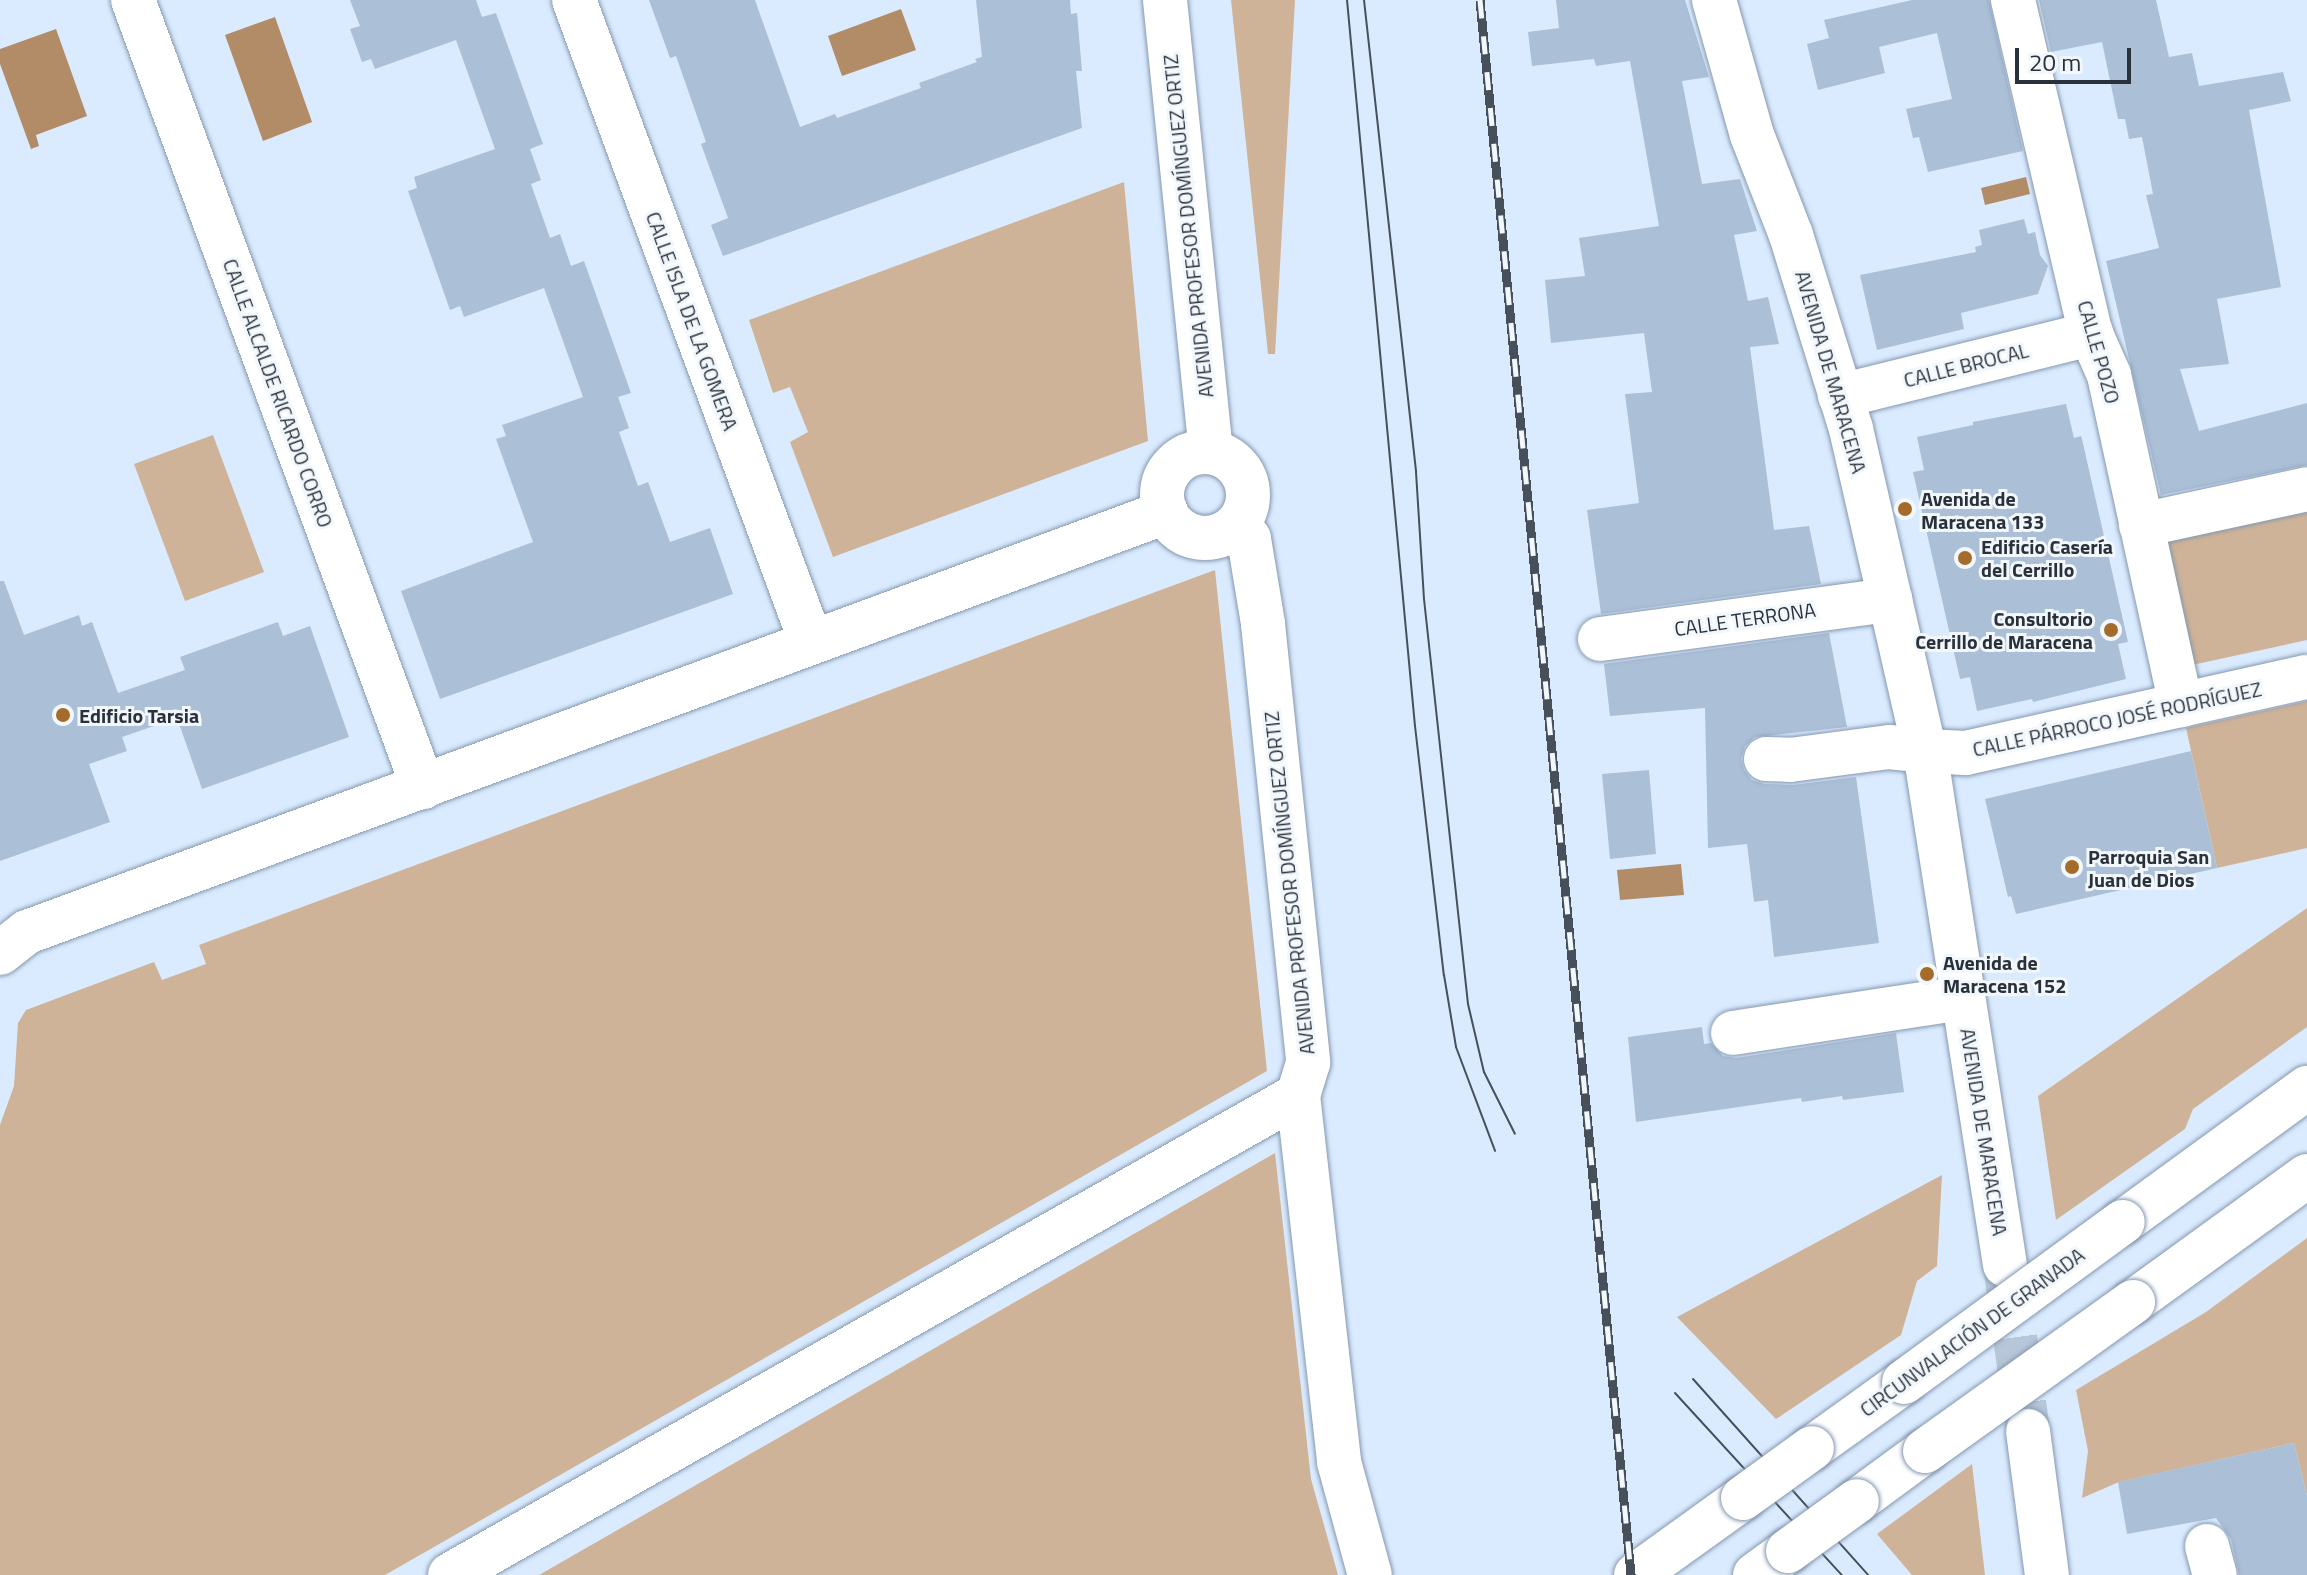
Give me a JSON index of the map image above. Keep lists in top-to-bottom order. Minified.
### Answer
{"streets":{"main road":["AVENIDA PROFESOR DOMÍNGUEZ ORTIZ","CALLE ISLA DE LA GOMERA","CALLE POZO","CALLE BROCAL","AVENIDA DE MARACENA","CALLE ALCALDE RICARDO CORRO","CALLE TERRONA","CALLE PÁRROCO JOSÉ RODRÍGUEZ","CIRCUNVALACIÓN DE GRANADA"]},"crossings":[["CALLE POZO","CALLE BROCAL"],["CALLE POZO","CALLE PÁRROCO JOSÉ RODRÍGUEZ"],["CALLE BROCAL","AVENIDA DE MARACENA"],["AVENIDA DE MARACENA","CALLE TERRONA"],["AVENIDA DE MARACENA","CALLE PÁRROCO JOSÉ RODRÍGUEZ"]],"places":["Avenida de Maracena 133","Edificio Casería del Cerrillo","Consultorio Cerrillo de Maracena","Edificio Tarsia","Parroquia San Juan de Dios","Avenida de Maracena 152"],"scale_bar":"20 m"}
